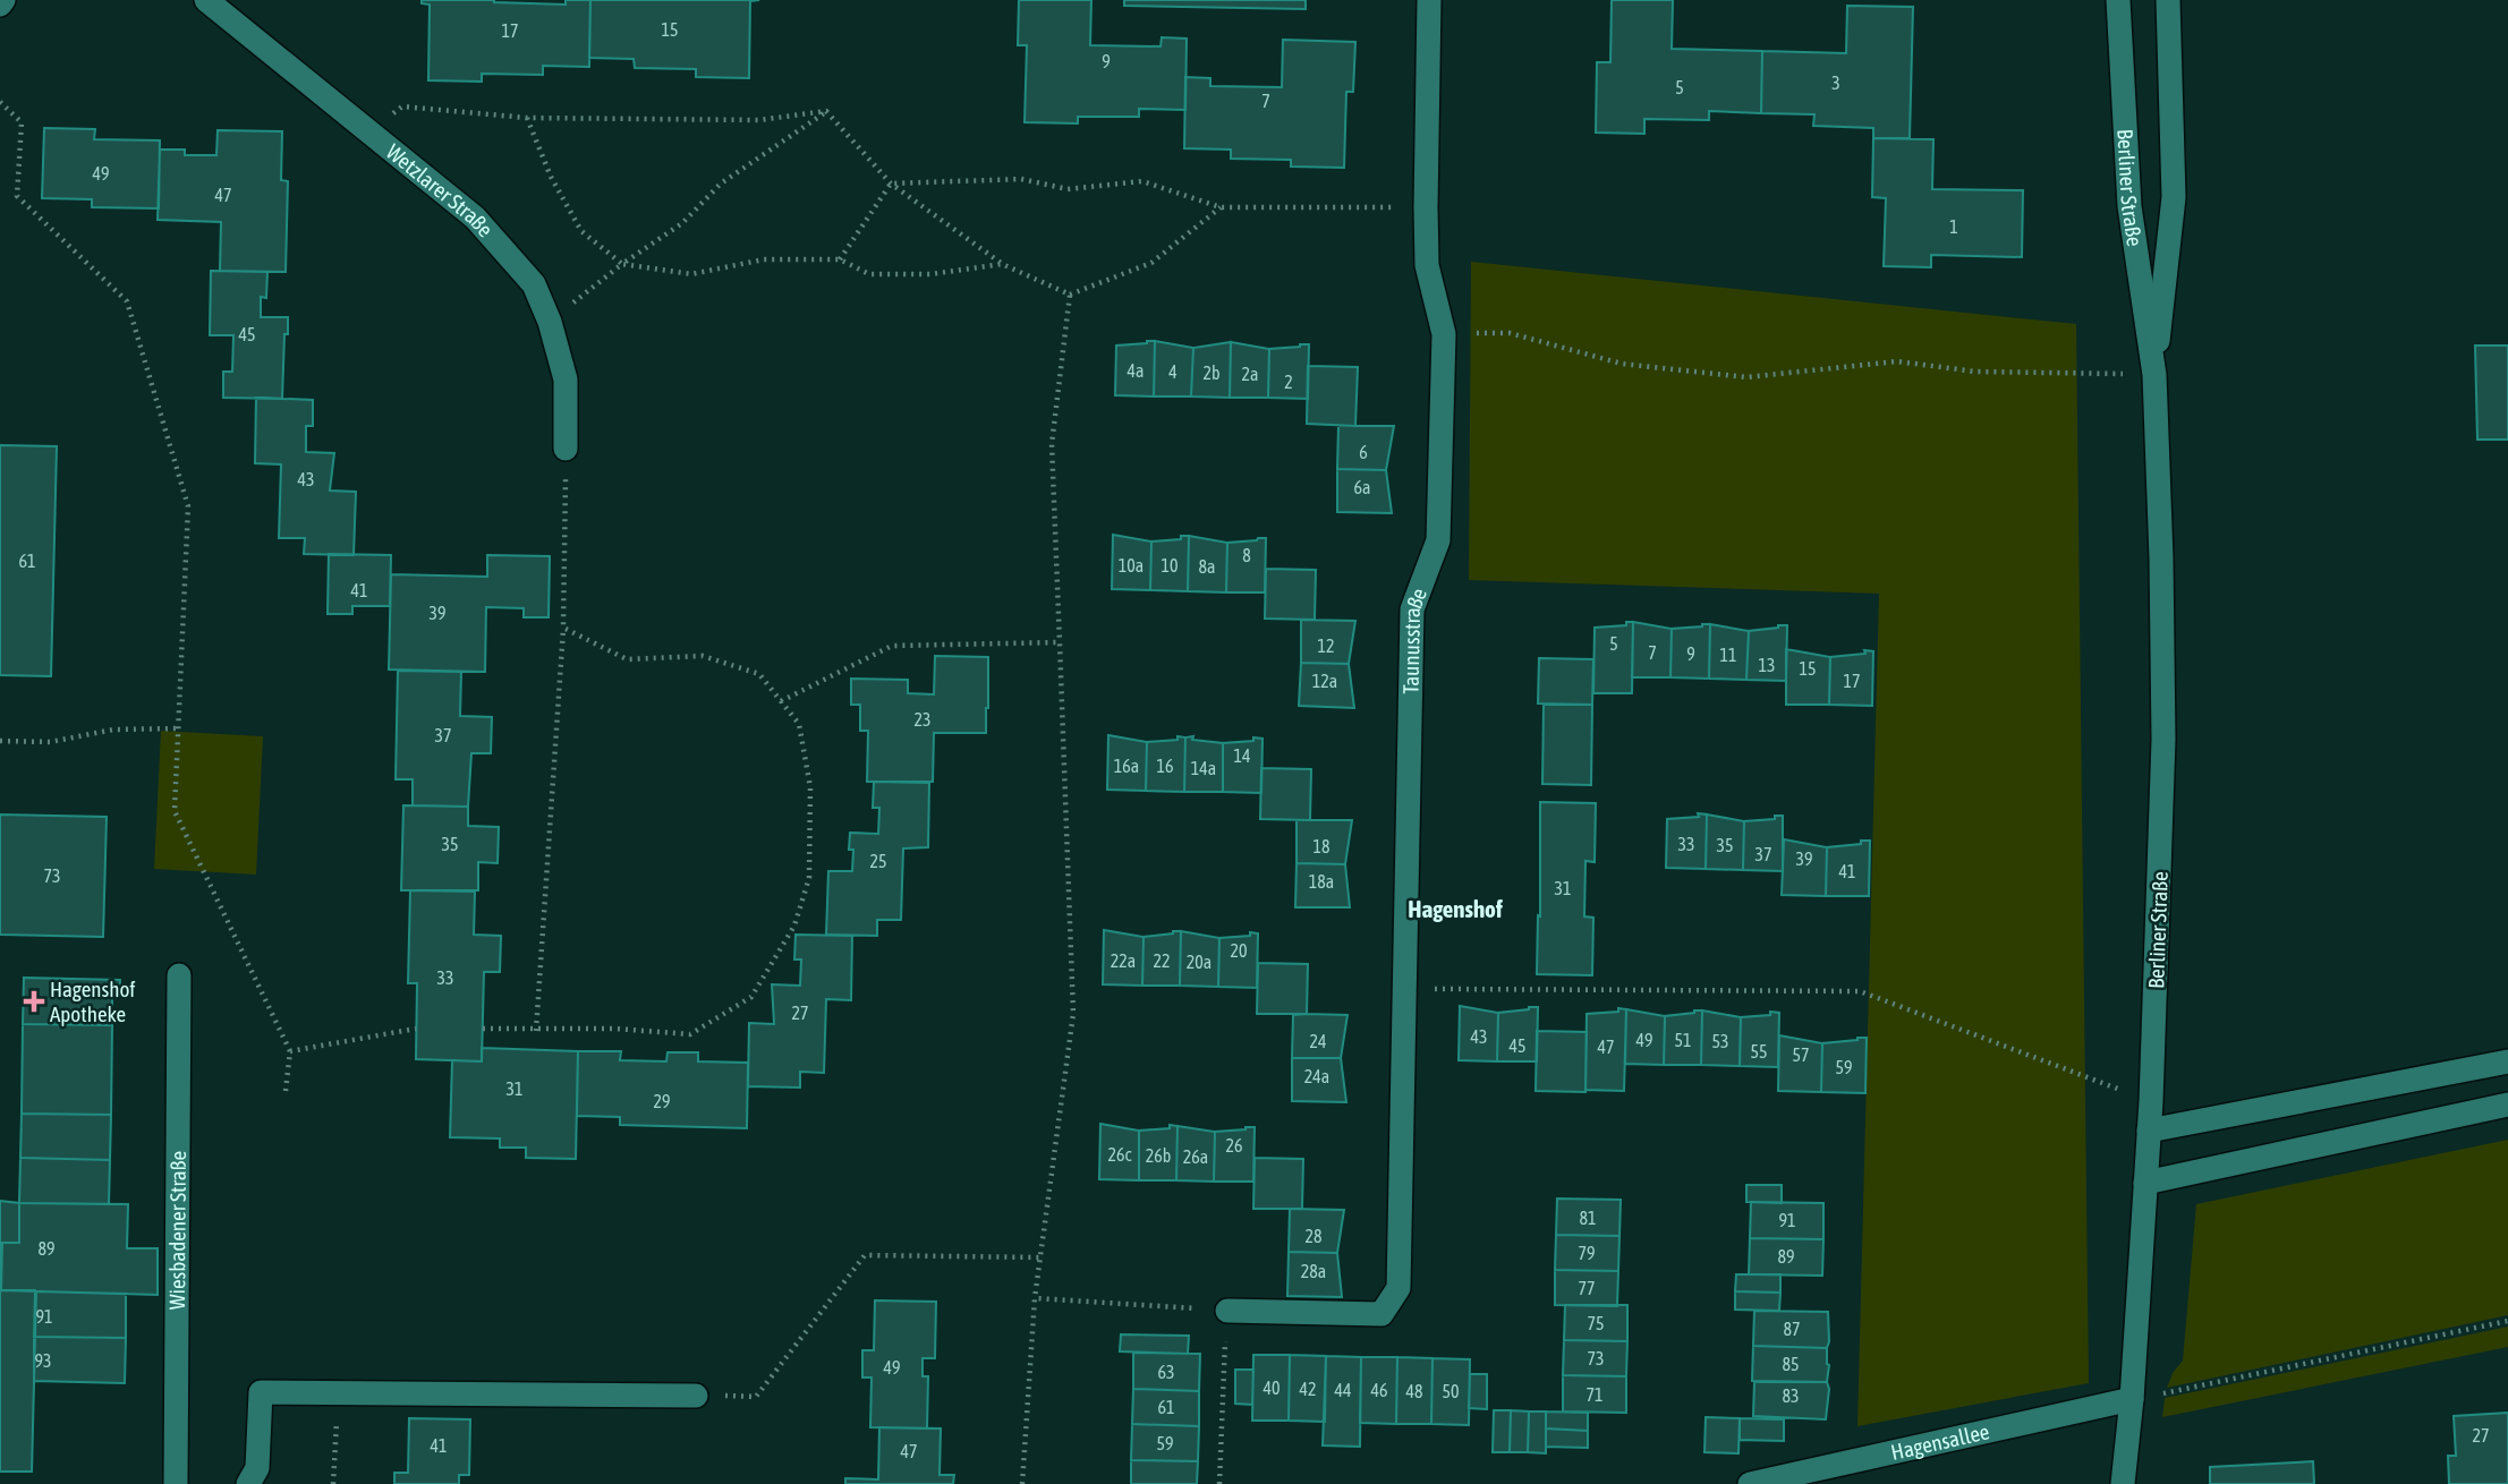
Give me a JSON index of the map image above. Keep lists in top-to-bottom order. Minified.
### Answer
{"streets":{"street":["Berliner Straße","Wetzlarer Straße","Taunusstraße","Wiesbadener Straße","Hagensallee"]},"crossings":[["Berliner Straße","Hagensallee"]],"districts":["Hagenshof"],"places":{"health":["Hagenshof Apotheke"]},"house_numbers":["15","17","9","3","5","7","49","47","1","45","4a","4","2b","2a","2","6","43","6a","8","61","10a","10","8a","41","39","5","12","7","9","11","13","15","12a","17","23","37","14","16a","16","14a","35","33","35","18","37","39","25","41","73","18a","31","20","22a","22","20a","33","27","43","49","51","24","53","45","47","55","57","59","24a","31","29","26","26c","26b","26a","81","91","28","89","79","89","28a","77","91","75","87","73","93","85","49","63","40","42","44","46","48","50","71","83","61","27","59","41","47"]}
